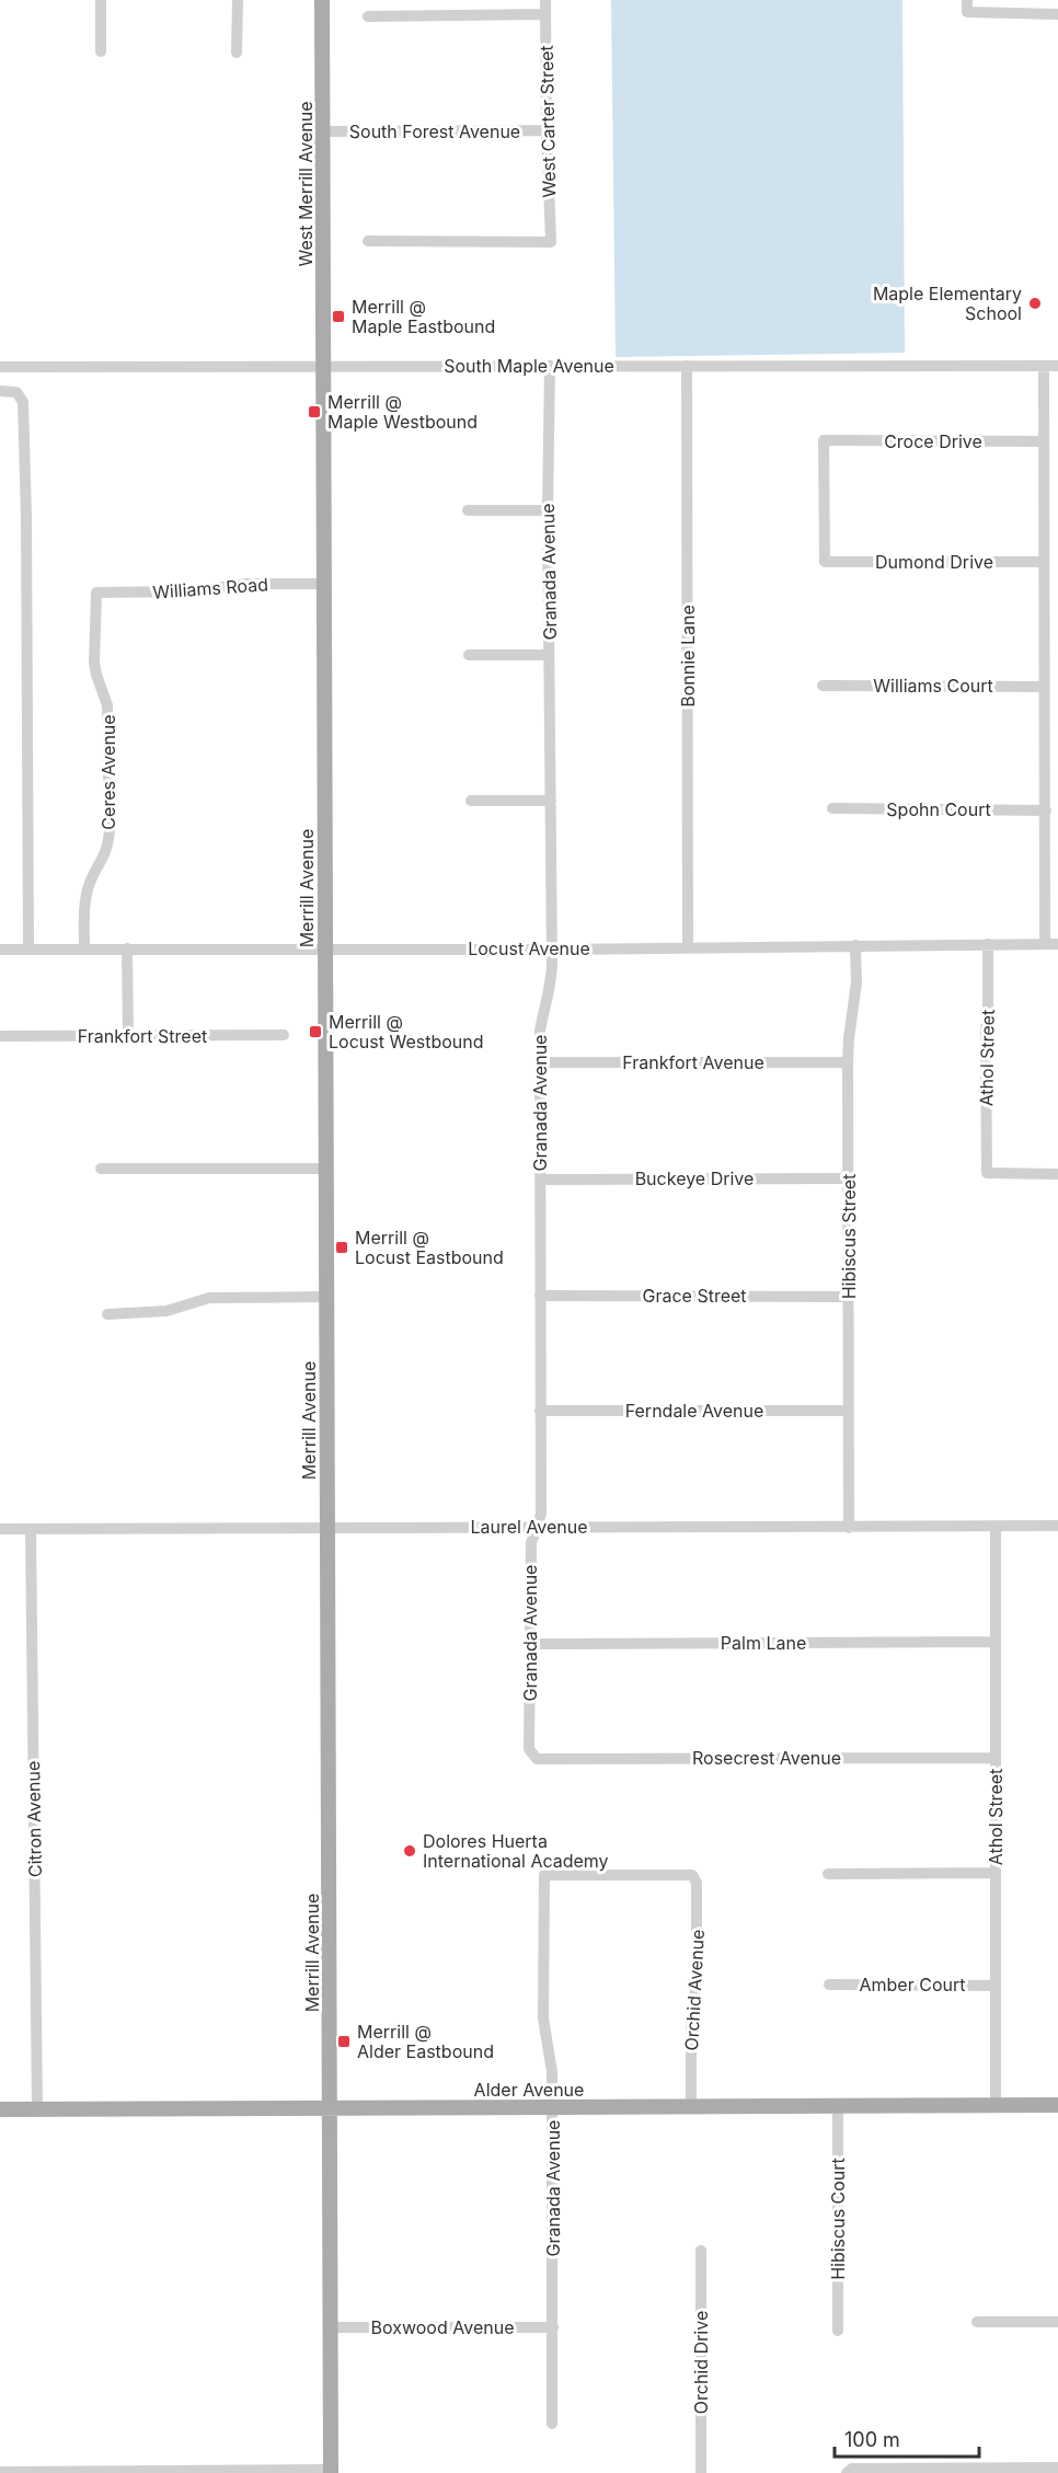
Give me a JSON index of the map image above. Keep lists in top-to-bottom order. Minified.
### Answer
{"streets":{"main road":["West Merrill Avenue","Merrill Avenue","Alder Avenue"],"street":["West Carter Street","South Forest Avenue","South Maple Avenue","Croce Drive","Dumond Drive","Granada Avenue","Williams Road","Bonnie Lane","Williams Court","Ceres Avenue","Spohn Court","Locust Avenue","Frankfort Street","Athol Street","Frankfort Avenue","Buckeye Drive","Hibiscus Street","Grace Street","Ferndale Avenue","Laurel Avenue","Palm Lane","Rosecrest Avenue","Citron Avenue","Amber Court","Orchid Avenue","Hibiscus Court","Boxwood Avenue","Orchid Drive"]},"crossings":[["West Carter Street","South Forest Avenue"],["South Forest Avenue","West Merrill Avenue"],["West Merrill Avenue","South Maple Avenue"],["West Merrill Avenue","Merrill Avenue"],["South Maple Avenue","Granada Avenue"],["South Maple Avenue","Bonnie Lane"],["South Maple Avenue","Merrill Avenue"],["Croce Drive","Dumond Drive"],["Granada Avenue","Locust Avenue"],["Granada Avenue","Frankfort Avenue"],["Granada Avenue","Buckeye Drive"],["Granada Avenue","Grace Street"],["Granada Avenue","Ferndale Avenue"],["Granada Avenue","Laurel Avenue"],["Granada Avenue","Palm Lane"],["Granada Avenue","Rosecrest Avenue"],["Granada Avenue","Orchid Avenue"],["Granada Avenue","Alder Avenue"],["Granada Avenue","Boxwood Avenue"],["Williams Road","Ceres Avenue"],["Williams Road","Merrill Avenue"],["Bonnie Lane","Locust Avenue"],["Ceres Avenue","Locust Avenue"],["Merrill Avenue","Locust Avenue"],["Merrill Avenue","Laurel Avenue"],["Merrill Avenue","Alder Avenue"],["Merrill Avenue","Boxwood Avenue"],["Locust Avenue","Athol Street"],["Locust Avenue","Hibiscus Street"],["Athol Street","Laurel Avenue"],["Athol Street","Palm Lane"],["Athol Street","Rosecrest Avenue"],["Athol Street","Amber Court"],["Athol Street","Alder Avenue"],["Frankfort Avenue","Hibiscus Street"],["Buckeye Drive","Hibiscus Street"],["Hibiscus Street","Grace Street"],["Hibiscus Street","Ferndale Avenue"],["Hibiscus Street","Laurel Avenue"],["Laurel Avenue","Citron Avenue"],["Citron Avenue","Alder Avenue"],["Orchid Avenue","Alder Avenue"],["Alder Avenue","Hibiscus Court"]],"places":{"other":["Maple Elementary School","Dolores Huerta International Academy"],"transit":["Merrill @ Maple Eastbound","Merrill @ Maple Westbound","Merrill @ Locust Westbound","Merrill @ Locust Eastbound","Merrill @ Alder Eastbound"]},"scale_bar":"100 m"}
